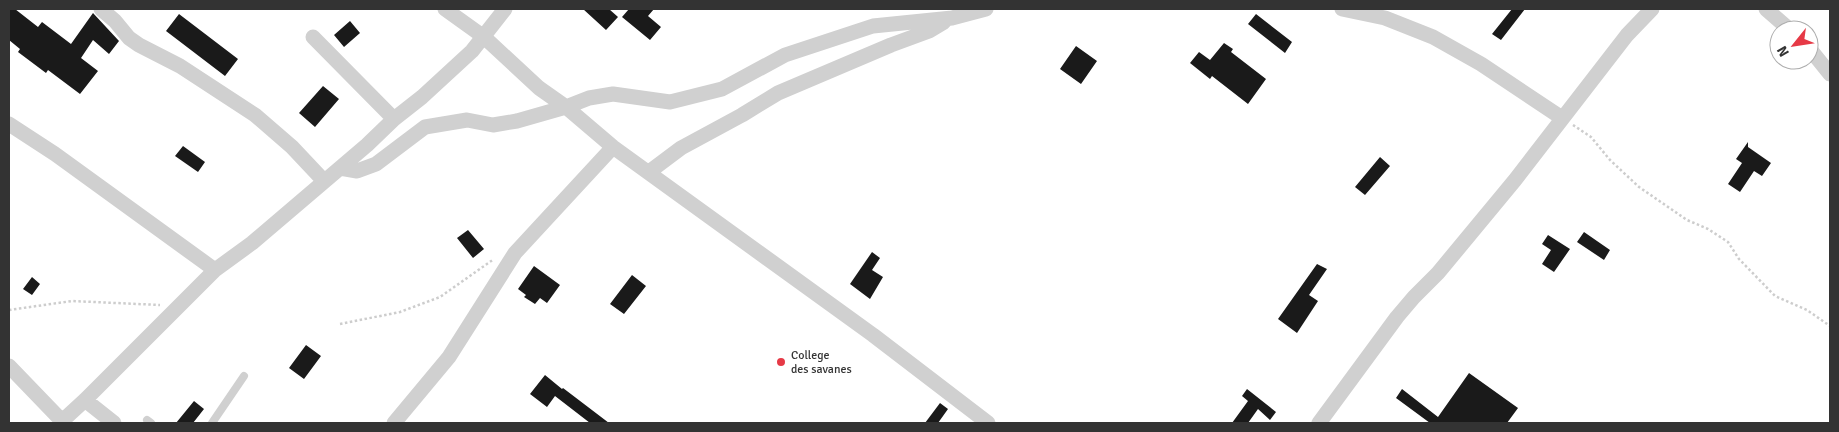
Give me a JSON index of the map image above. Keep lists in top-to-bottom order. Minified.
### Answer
{"places":["College des savanes"],"north":"bottom left"}
